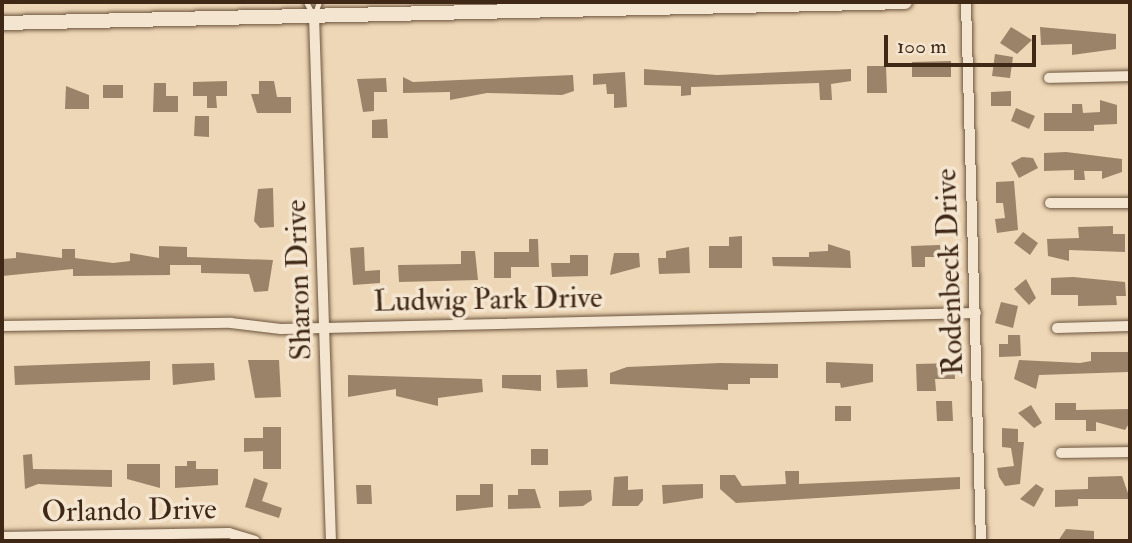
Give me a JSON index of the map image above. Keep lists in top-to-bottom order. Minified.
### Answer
{"streets":{"street":["Rodenbeck Drive","Sharon Drive","Ludwig Park Drive","Orlando Drive"]},"crossings":[["Rodenbeck Drive","Ludwig Park Drive"],["Sharon Drive","Ludwig Park Drive"]],"scale_bar":"100 m"}
